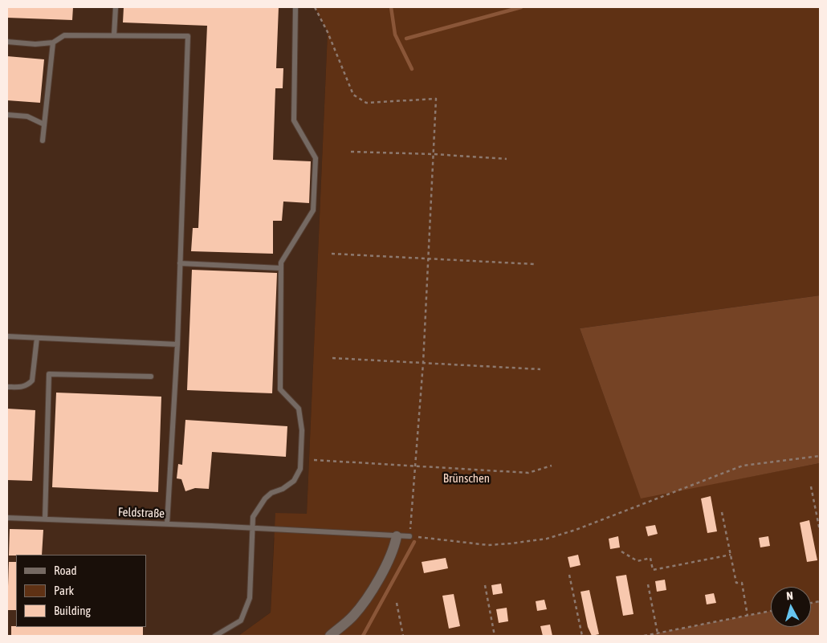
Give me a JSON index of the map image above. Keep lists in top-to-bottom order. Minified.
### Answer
{"streets":{"lane":["Feldstraße"]},"parks":["Brünschen"],"legend":["Road","Park","Building"],"north":"top"}
